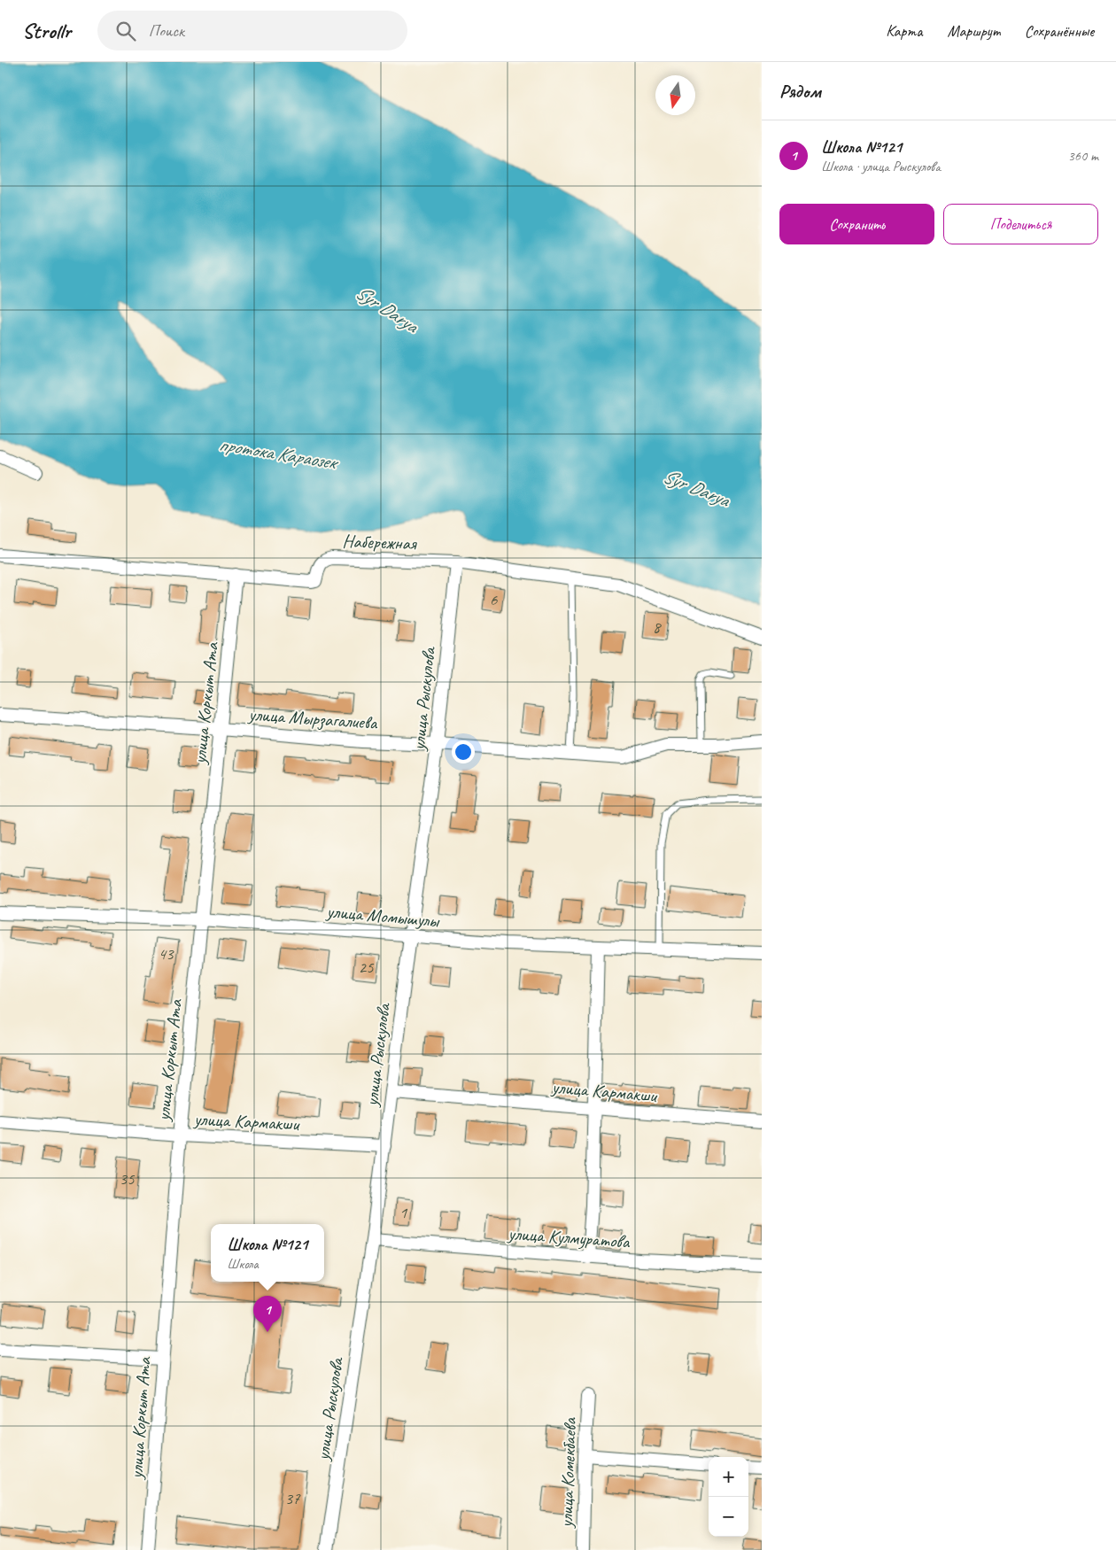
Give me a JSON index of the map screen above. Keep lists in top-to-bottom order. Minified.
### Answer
{"streets":{"street":["Набережная","улица Рыскулова","улица Коркыт Ата","улица Мырзагалиева","улица Момышулы","улица Кармакши","улица Кулмуратова","улица Комекбаева"]},"crossings":[["Набережная","улица Рыскулова"],["Набережная","улица Коркыт Ата"],["улица Рыскулова","улица Мырзагалиева"],["улица Рыскулова","улица Момышулы"],["улица Рыскулова","улица Кармакши"],["улица Рыскулова","улица Кулмуратова"],["улица Коркыт Ата","улица Мырзагалиева"],["улица Коркыт Ата","улица Момышулы"],["улица Коркыт Ата","улица Кармакши"]],"water":["Syr Darya","протока Караозек"],"house_numbers":["6","8","43","25","35","1","37"],"north":"bottom","page":{"header":"Strollr","search":"Поиск","nav":["Карта","Маршрут","Сохранённые"],"heading":"Рядом","list":[{"mark":"1","name":"Школа №121","note":"Школа · улица Рыскулова","value":"360 m"}],"buttons":["Сохранить","Поделиться"],"popup":["Школа №121","Школа"],"pins":"1","map_buttons":["+","−"]}}
